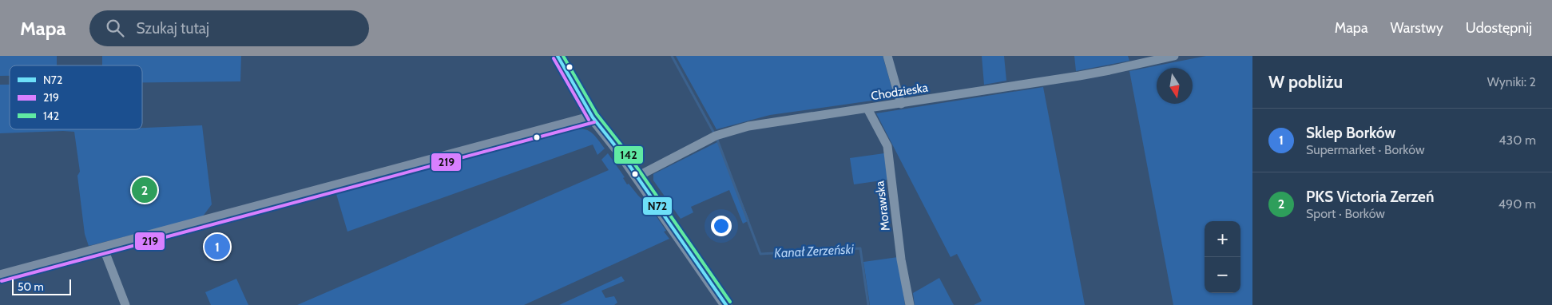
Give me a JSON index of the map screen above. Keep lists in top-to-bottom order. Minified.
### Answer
{"streets":{"street":["Chodzieska","Morawska"]},"crossings":[["Chodzieska","Morawska"]],"water":["Kanał Zerzeński"],"lines":["transit line N72","transit line 142","transit line 219"],"legend":["N72","219","142"],"scale_bar":"50 m","north":"bottom","page":{"header":"Mapa","search":"Szukaj tutaj","nav":["Mapa","Warstwy","Udostępnij"],"heading":["W pobliżu","Wyniki: 2"],"list":[{"mark":"1","name":"Sklep Borków","note":"Supermarket · Borków","value":"430 m"},{"mark":"2","name":"PKS Victoria Zerzeń","note":"Sport · Borków","value":"490 m"}],"pins":["2","1"],"map_buttons":["+","−"],"scale":"50 m"}}
